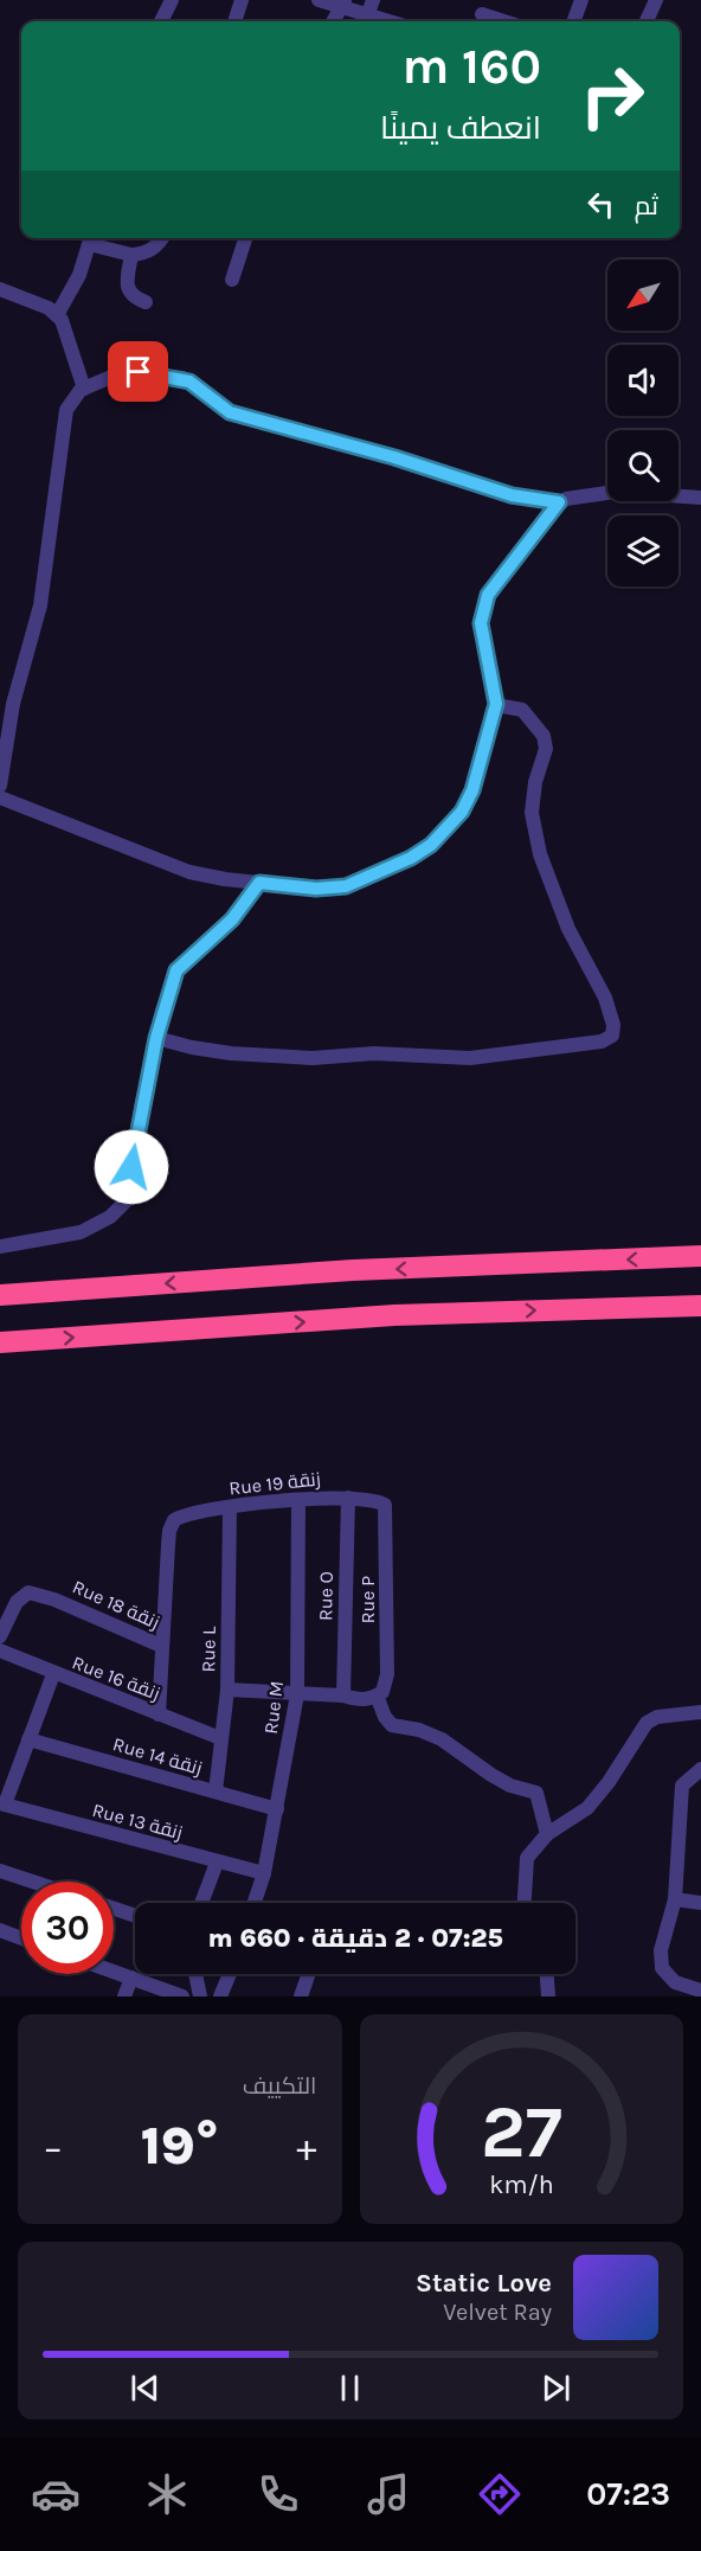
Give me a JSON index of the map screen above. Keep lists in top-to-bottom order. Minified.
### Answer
{"streets":{"street":["Rue 19 زنقة","Rue O","Rue P","Rue 18 زنقة","Rue L","Rue 16 زنقة","Rue M","Rue 14 زنقة","Rue 13 زنقة"]},"crossings":[["Rue 19 زنقة","Rue O"],["Rue 19 زنقة","Rue P"],["Rue 19 زنقة","Rue 18 زنقة"],["Rue 19 زنقة","Rue L"],["Rue 19 زنقة","Rue M"],["Rue L","Rue 16 زنقة"],["Rue L","Rue 14 زنقة"],["Rue M","Rue 14 زنقة"],["Rue M","Rue 13 زنقة"]],"north":"bottom left","page":{"turn":["160 m","انعطف يمينًا"],"then":"ثم","limit":"30","trip":"07:25 · 2 دقيقة · 660 m","tile":"التكييف","heat":["−","19°","+"],"song":["Static Love","Velvet Ray"],"tabs":"07:23","gauge":["27","km/h"]}}
